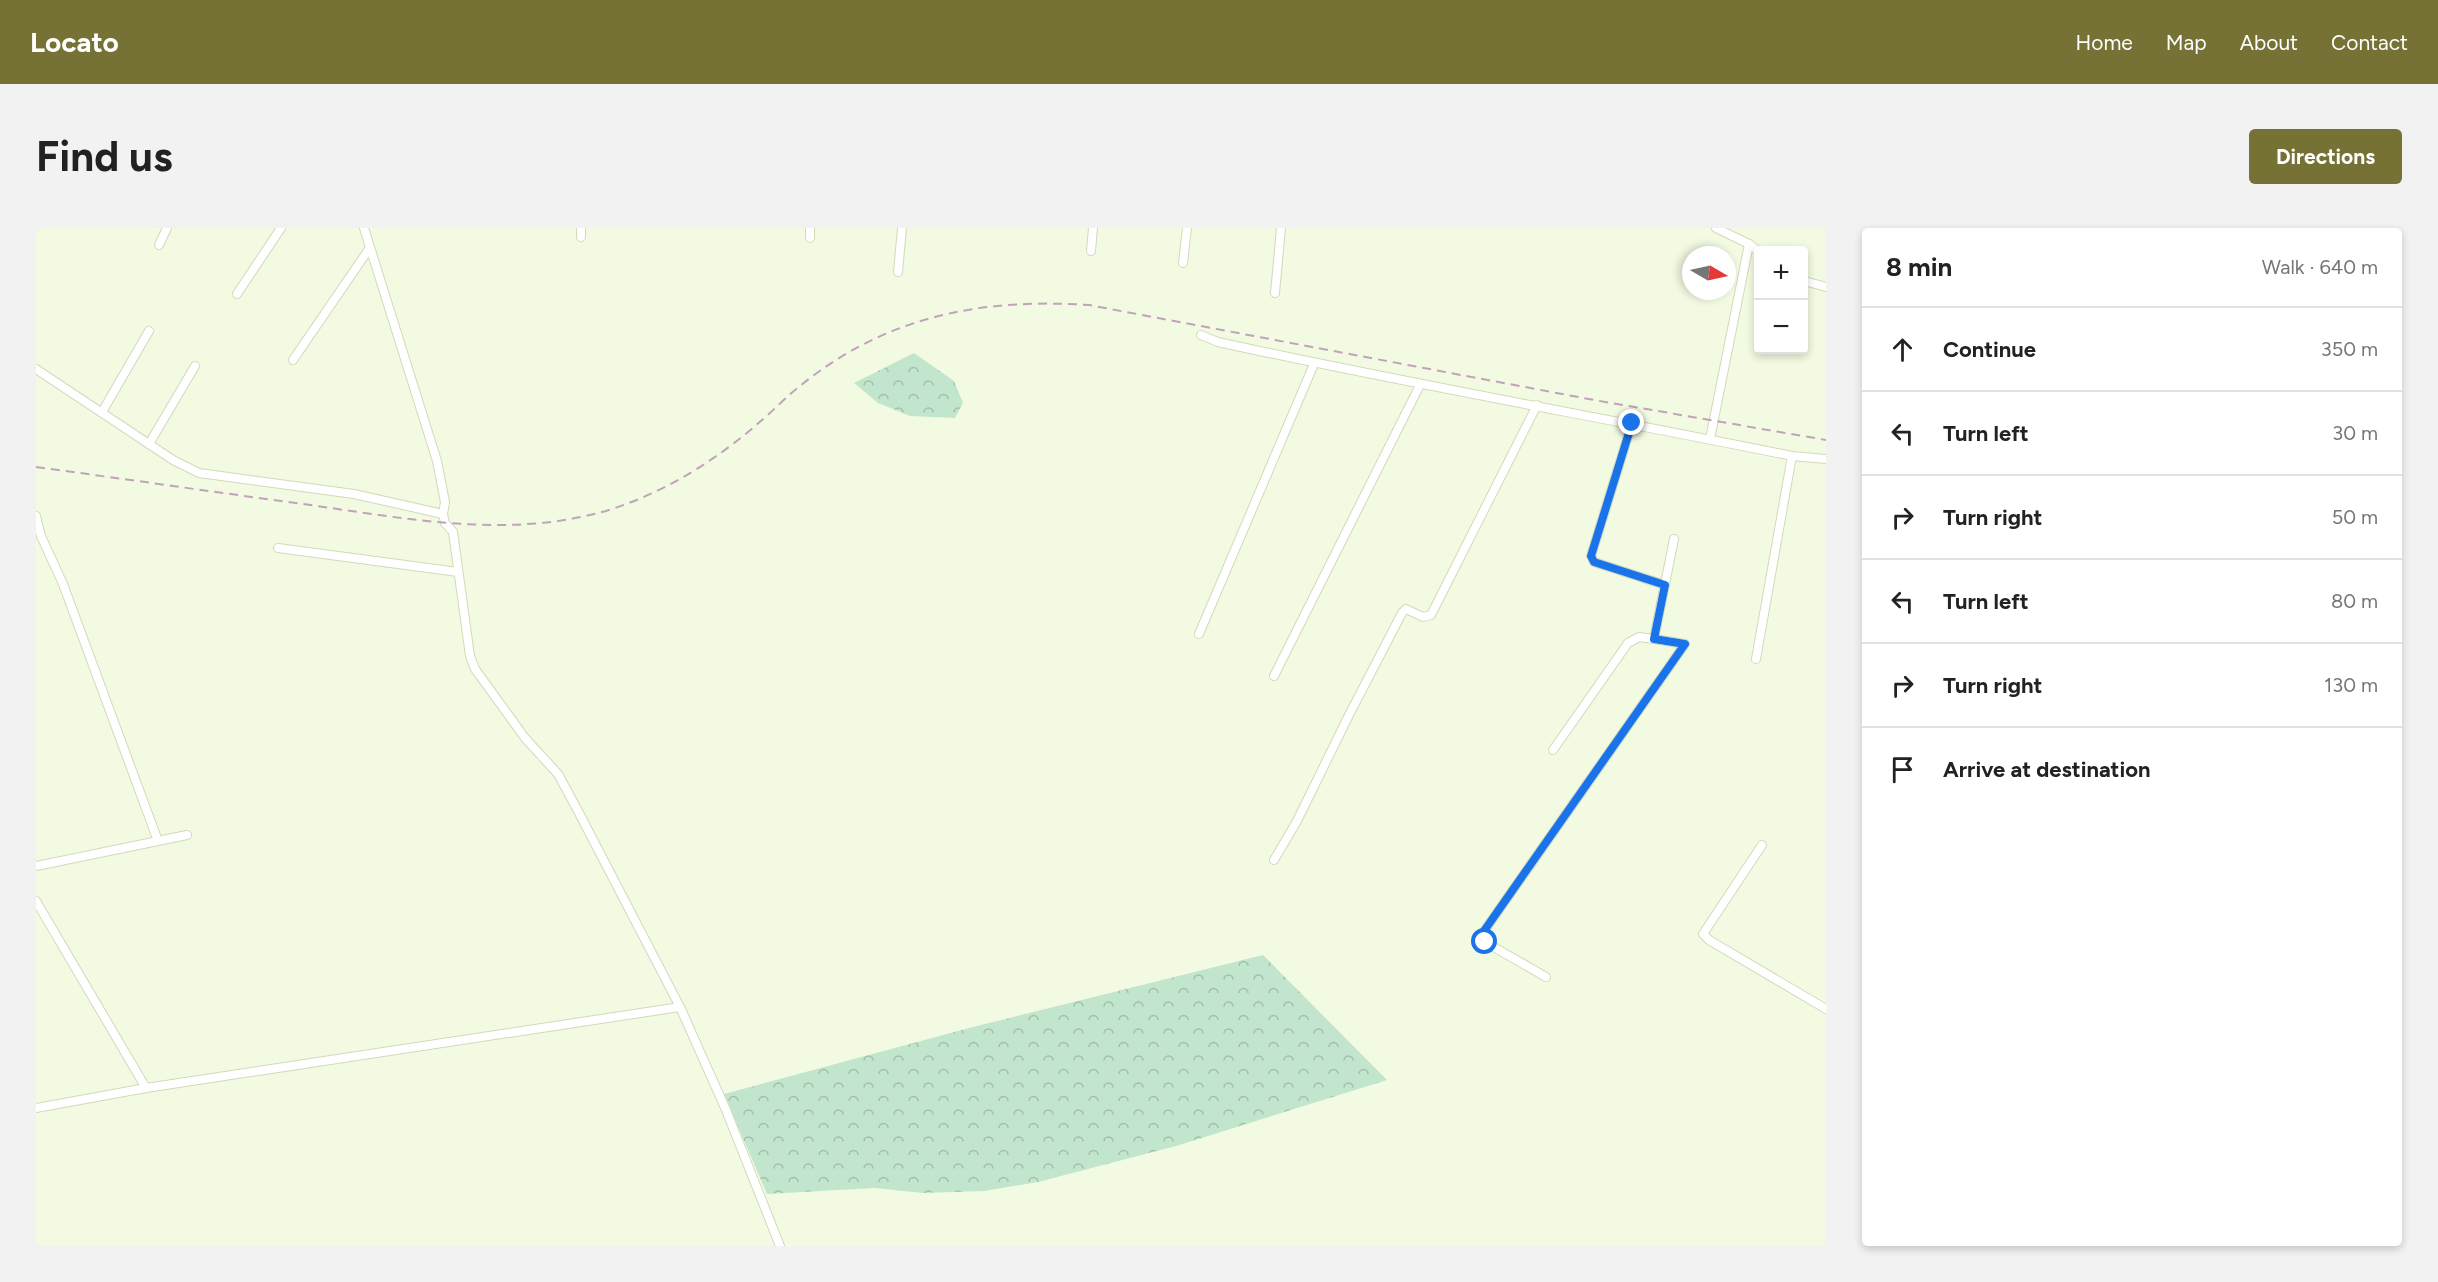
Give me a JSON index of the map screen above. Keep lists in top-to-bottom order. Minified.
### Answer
{"north":"right","page":{"header":"Locato","nav":["Home","Map","About","Contact"],"buttons":"Directions","title":"Find us","heading":["8 min","Walk · 640 m"],"map_buttons":["+","−"],"list":[["Continue","350 m"],["Turn left","30 m"],["Turn right","50 m"],["Turn left","80 m"],["Turn right","130 m"],"Arrive at destination"]}}
